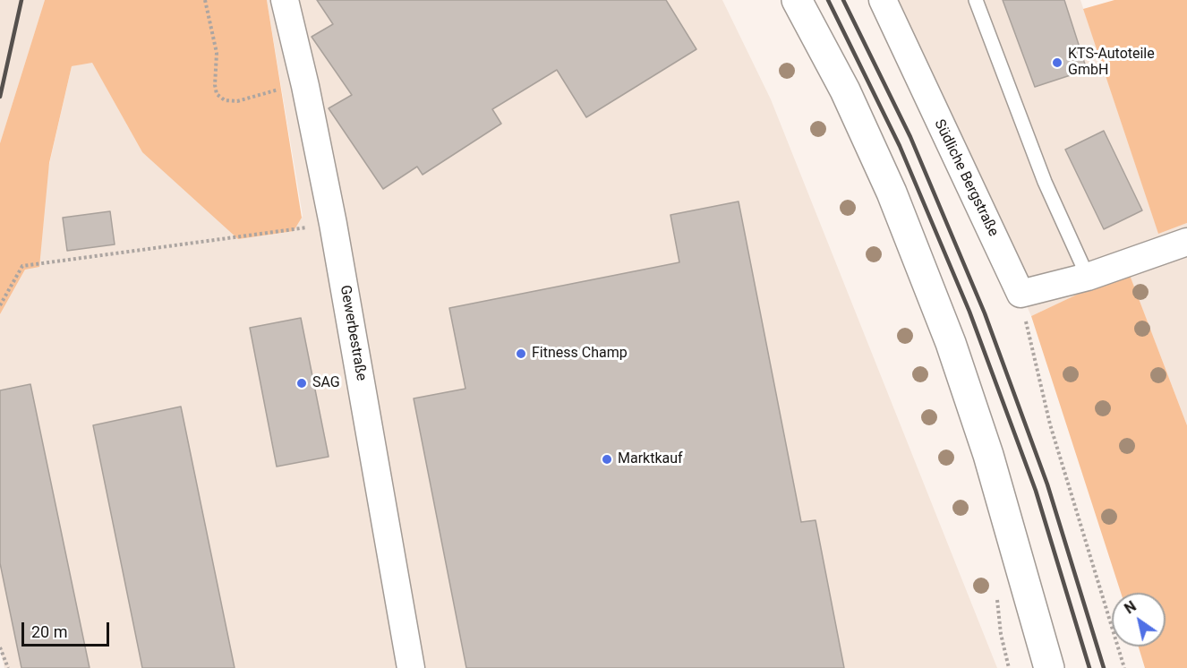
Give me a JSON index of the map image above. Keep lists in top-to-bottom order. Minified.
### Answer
{"streets":{"street":["Südliche Bergstraße","Gewerbestraße"]},"places":["KTS-Autoteile GmbH","Fitness Champ","SAG","Marktkauf"],"scale_bar":"20 m","north":"top left"}
